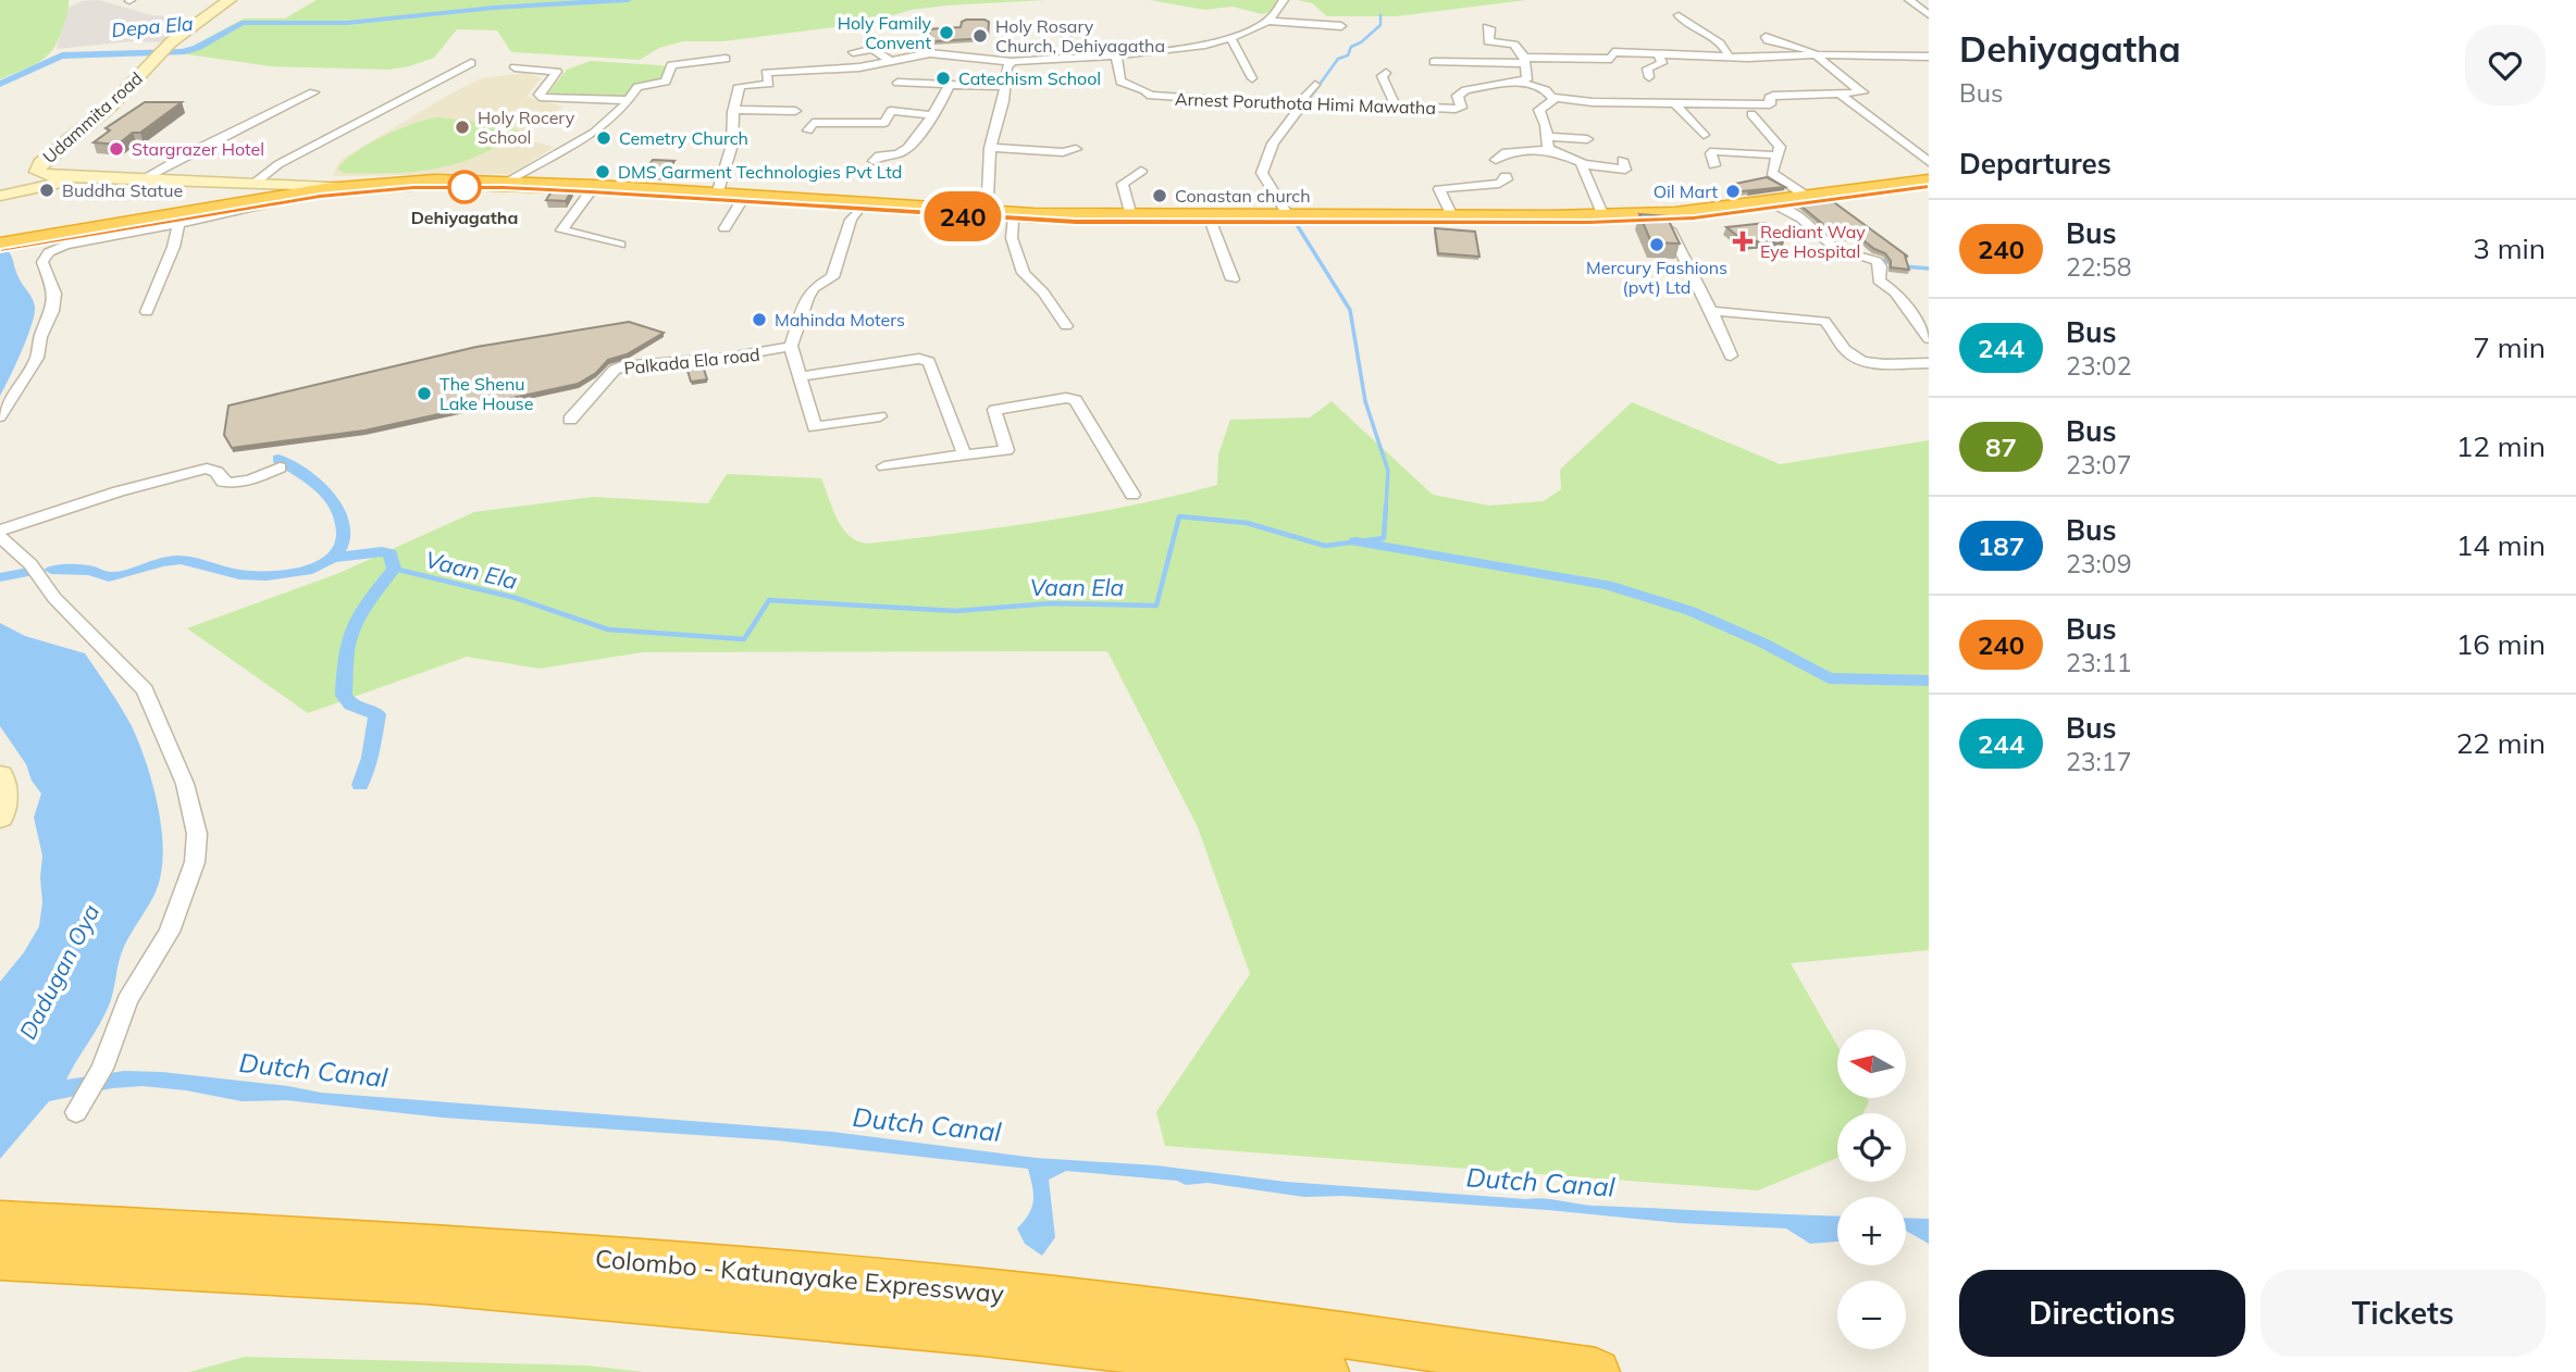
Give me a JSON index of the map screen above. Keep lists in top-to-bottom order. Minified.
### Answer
{"streets":{"highway":["Colombo - Katunayake Expressway"],"street":["Arnest Poruthota Himi Mawatha","Udammita road","Palkada Ela road"]},"water":["Depa Ela","Vaan Ela","Dadugan Oya","Dutch Canal"],"places":{"other":["Holy Family Convent","Holy Rosary Church, Dehiyagatha","Catechism School","Holy Rocery School","Cemetry Church","Stargrazer Hotel","DMS Garment Technologies Pvt Ltd","Dehiyagatha","Buddha Statue","Oil Mart","Conastan church","Mercury Fashions (pvt) Ltd","Mahinda Moters","The Shenu Lake House"],"health":["Rediant Way Eye Hospital"]},"lines":["bus line 240"],"north":"left","page":{"on_map":"240","heading":[["Dehiyagatha","Bus"],"Departures"],"list":[{"mark":"240","name":"Bus","note":"22:58","value":"3 min"},{"mark":"244","name":"Bus","note":"23:02","value":"7 min"},{"mark":"87","name":"Bus","note":"23:07","value":"12 min"},{"mark":"187","name":"Bus","note":"23:09","value":"14 min"},{"mark":"240","name":"Bus","note":"23:11","value":"16 min"},{"mark":"244","name":"Bus","note":"23:17","value":"22 min"}],"map_buttons":["+","−"],"buttons":["Directions","Tickets"]}}
